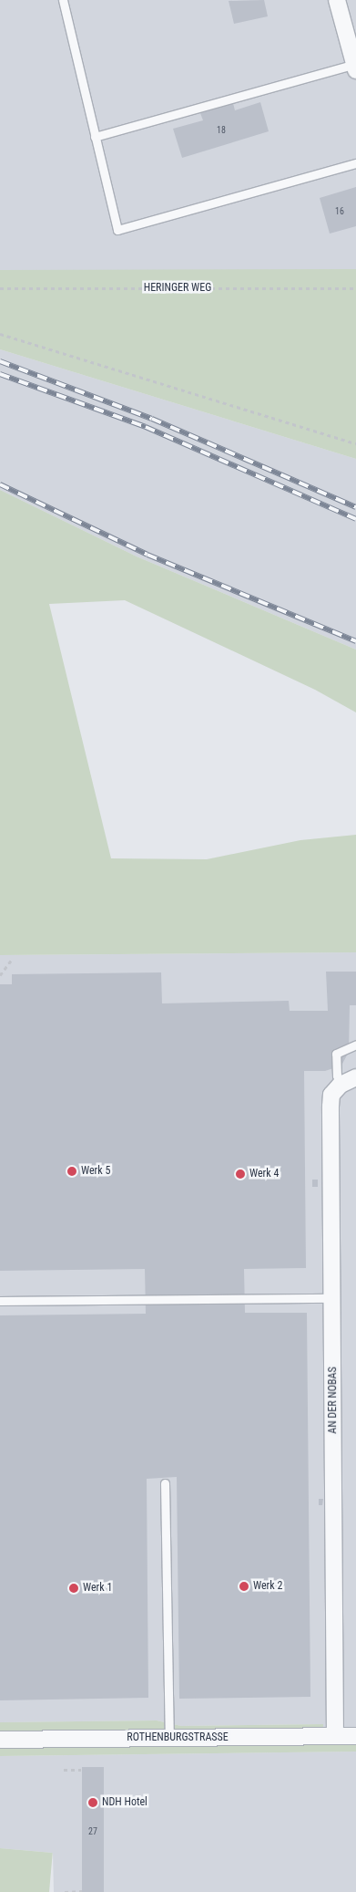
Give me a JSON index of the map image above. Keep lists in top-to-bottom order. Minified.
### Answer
{"streets":{"street":["AN DER NOBAS","ROTHENBURGSTRASSE"],"path":["HERINGER WEG"]},"crossings":[["AN DER NOBAS","ROTHENBURGSTRASSE"]],"places":["Werk 5","Werk 4","Werk 2","Werk 1","NDH Hotel"],"house_numbers":["18","16","27"]}
